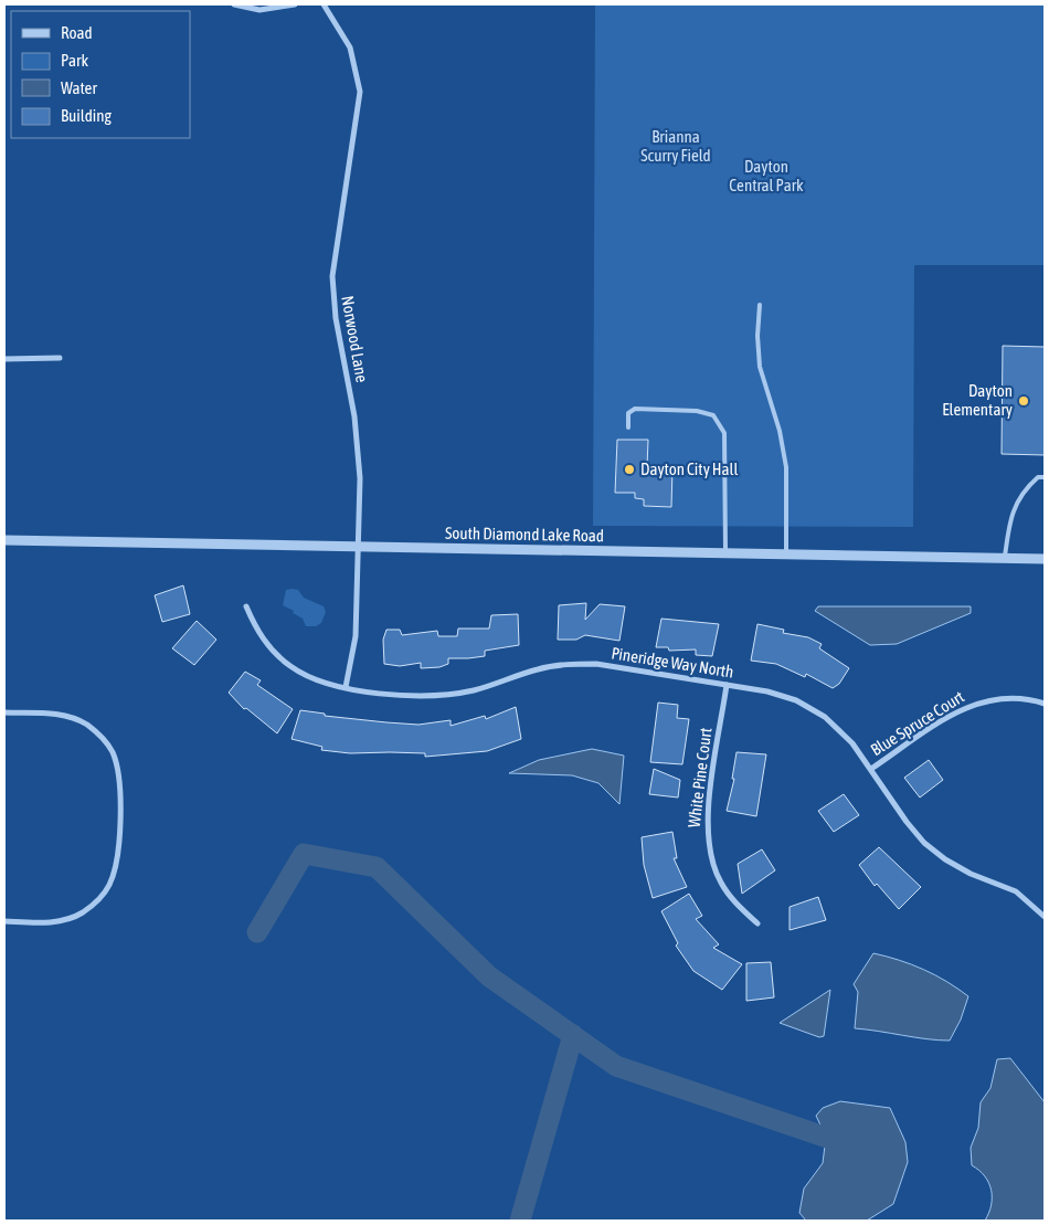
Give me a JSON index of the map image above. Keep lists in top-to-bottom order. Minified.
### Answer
{"streets":{"street":["Norwood Lane","South Diamond Lake Road","Pineridge Way North","Blue Spruce Court","White Pine Court"]},"crossings":[["Norwood Lane","South Diamond Lake Road"],["Norwood Lane","Pineridge Way North"],["Pineridge Way North","Blue Spruce Court"],["Pineridge Way North","White Pine Court"]],"parks":["Brianna Scurry Field","Dayton Central Park"],"places":["Dayton Elementary","Dayton City Hall"],"legend":["Road","Park","Water","Building"]}
